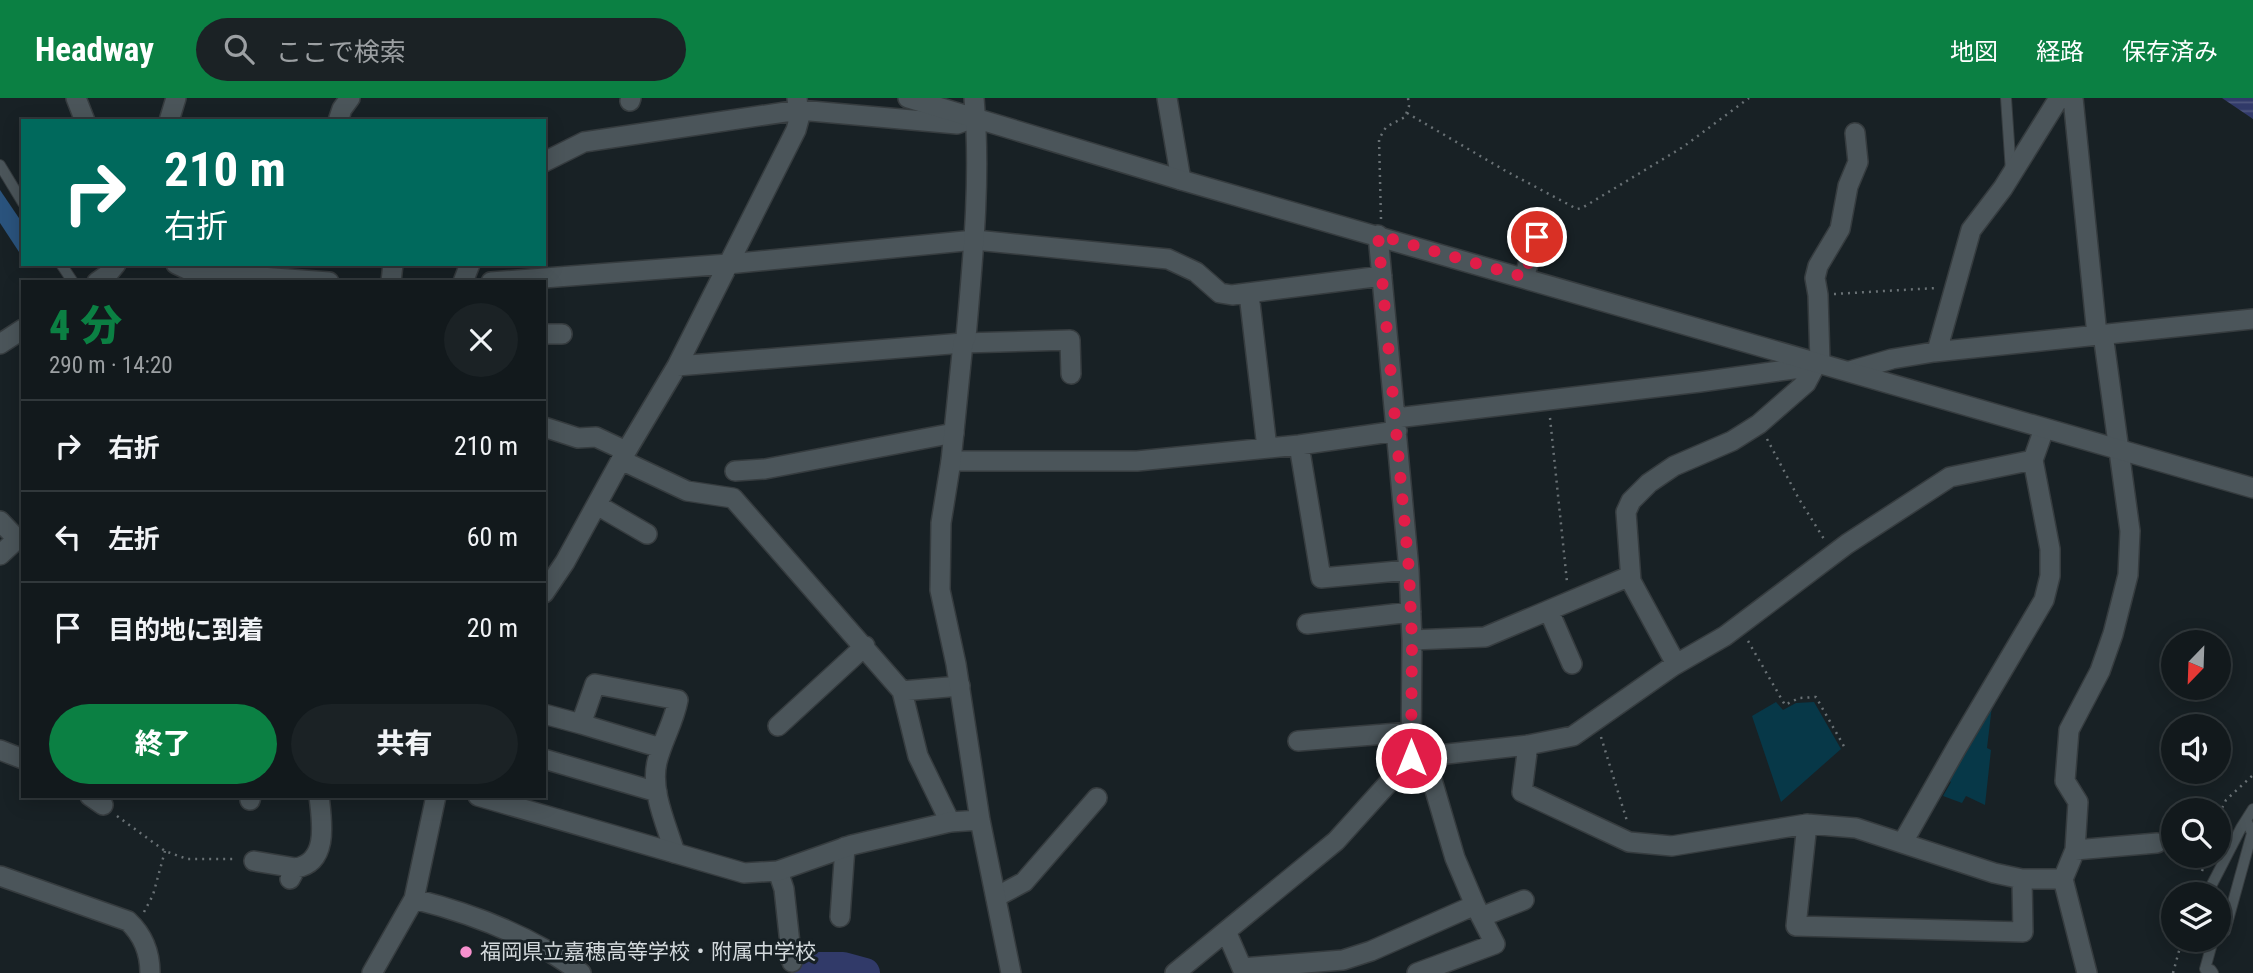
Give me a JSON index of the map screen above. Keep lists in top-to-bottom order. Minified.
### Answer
{"places":["福岡県立嘉穂高等学校・附属中学校"],"north":"bottom left","page":{"header":"Headway","search":"ここで検索","nav":["地図","経路","保存済み"],"turn":["210 m","右折"],"heading":["4 分","290 m · 14:20"],"list":[{"name":"右折","value":"210 m"},{"name":"左折","value":"60 m"},{"name":"目的地に到着","value":"20 m"}],"buttons":["終了","共有"]}}
